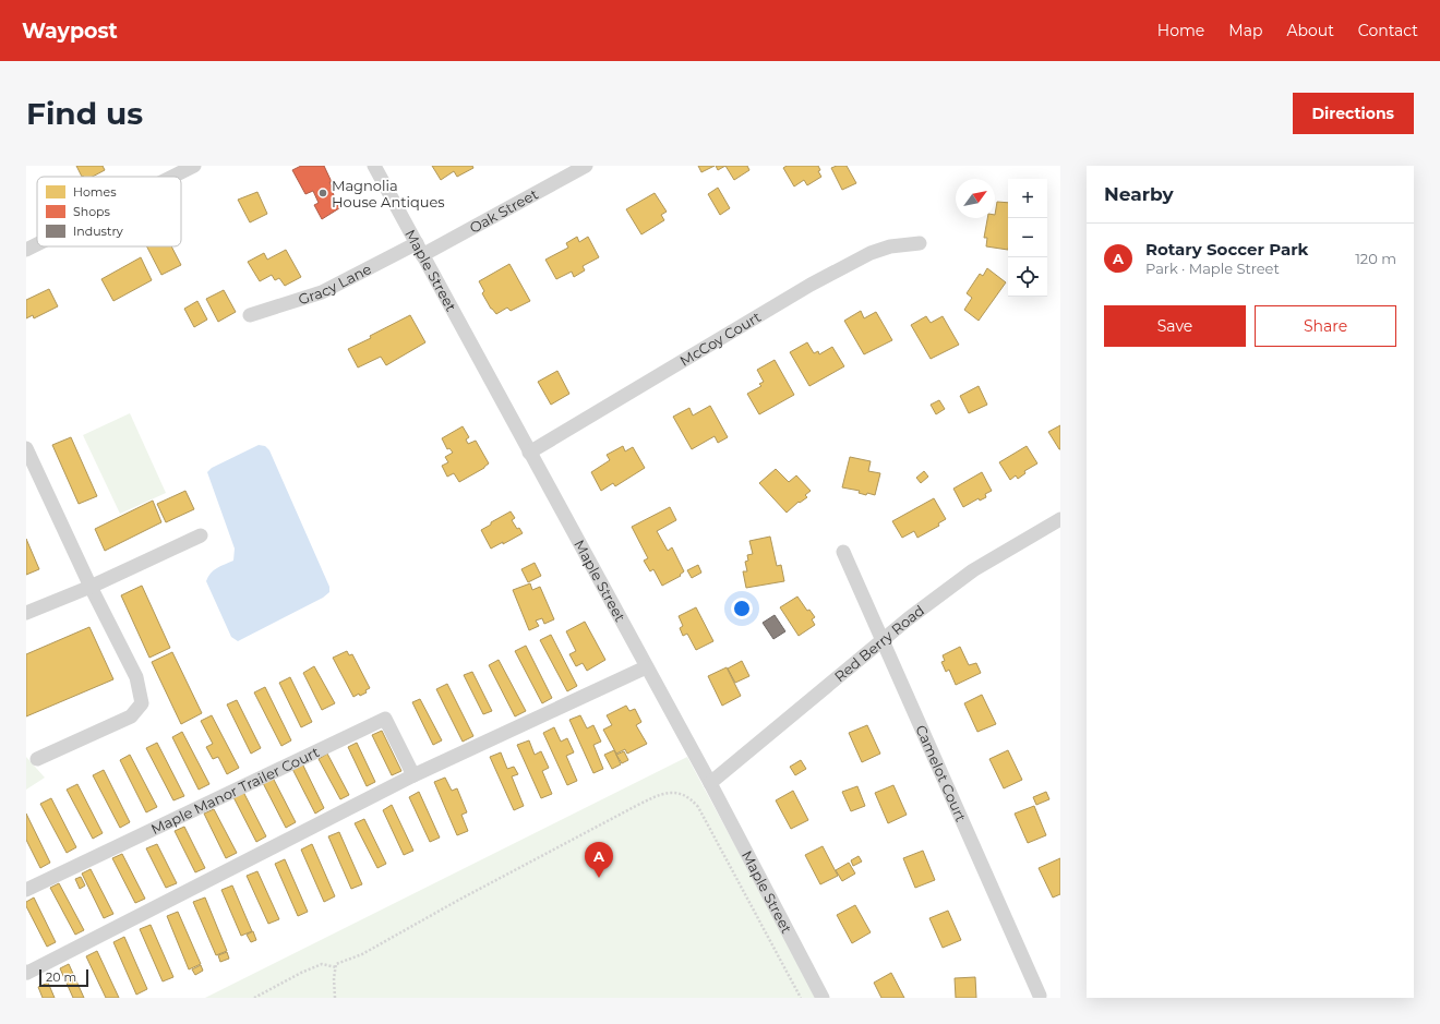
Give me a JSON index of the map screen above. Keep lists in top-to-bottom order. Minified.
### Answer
{"streets":{"street":["Oak Street","Maple Street","Gracy Lane","McCoy Court","Red Berry Road","Camelot Court","Maple Manor Trailer Court"]},"crossings":[["Oak Street","Maple Street"],["Oak Street","Gracy Lane"],["Maple Street","Gracy Lane"],["Maple Street","McCoy Court"],["Maple Street","Red Berry Road"],["Red Berry Road","Camelot Court"]],"places":["Magnolia House Antiques"],"legend":["Homes","Shops","Industry"],"scale_bar":"20 m","north":"top right","page":{"header":"Waypost","nav":["Home","Map","About","Contact"],"buttons":["Directions",["Save","Share"]],"title":"Find us","heading":"Nearby","map_buttons":["+","−"],"list":[{"mark":"A","name":"Rotary Soccer Park","note":"Park · Maple Street","value":"120 m"}],"pins":"A","scale":"20 m"}}
